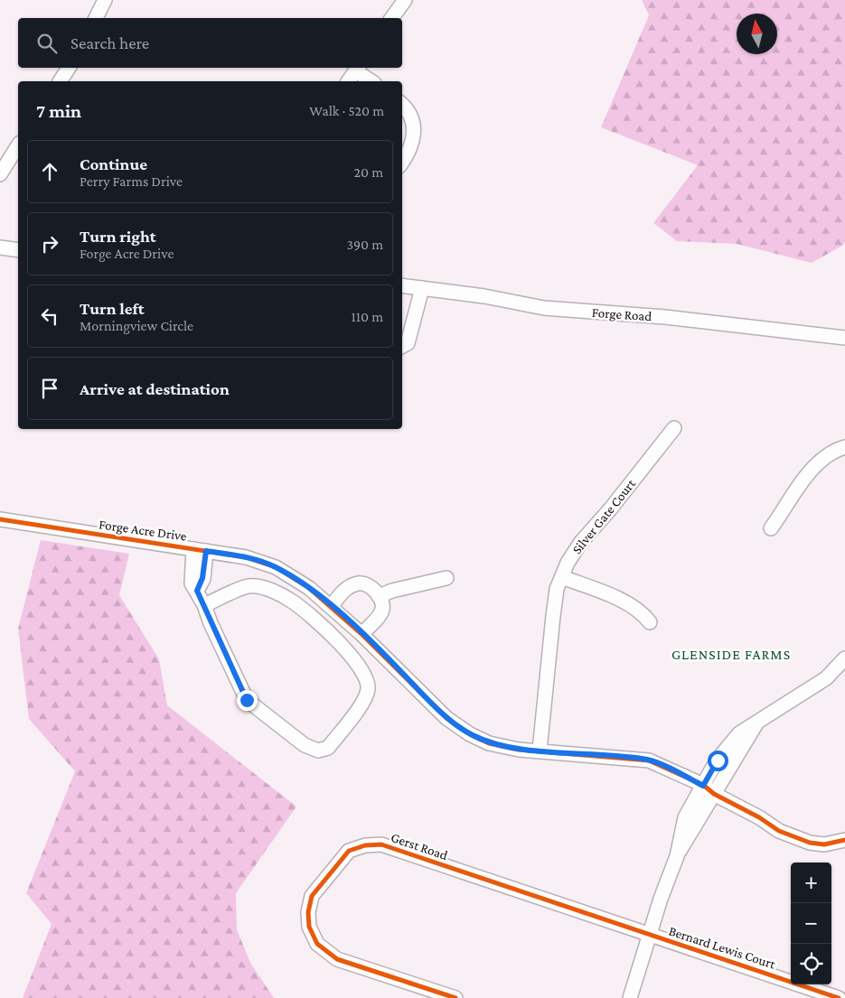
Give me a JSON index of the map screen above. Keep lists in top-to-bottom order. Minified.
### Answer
{"streets":{"street":["Forge Road","Silver Gate Court","Forge Acre Drive","Gerst Road","Bernard Lewis Court"]},"crossings":[["Silver Gate Court","Forge Acre Drive"],["Gerst Road","Bernard Lewis Court"]],"districts":["GLENSIDE FARMS"],"north":"top","page":{"search":"Search here","heading":["7 min","Walk · 520 m"],"list":[["Continue","Perry Farms Drive","20 m"],["Turn right","Forge Acre Drive","390 m"],["Turn left","Morningview Circle","110 m"],"Arrive at destination"],"map_buttons":["+","−"]}}
